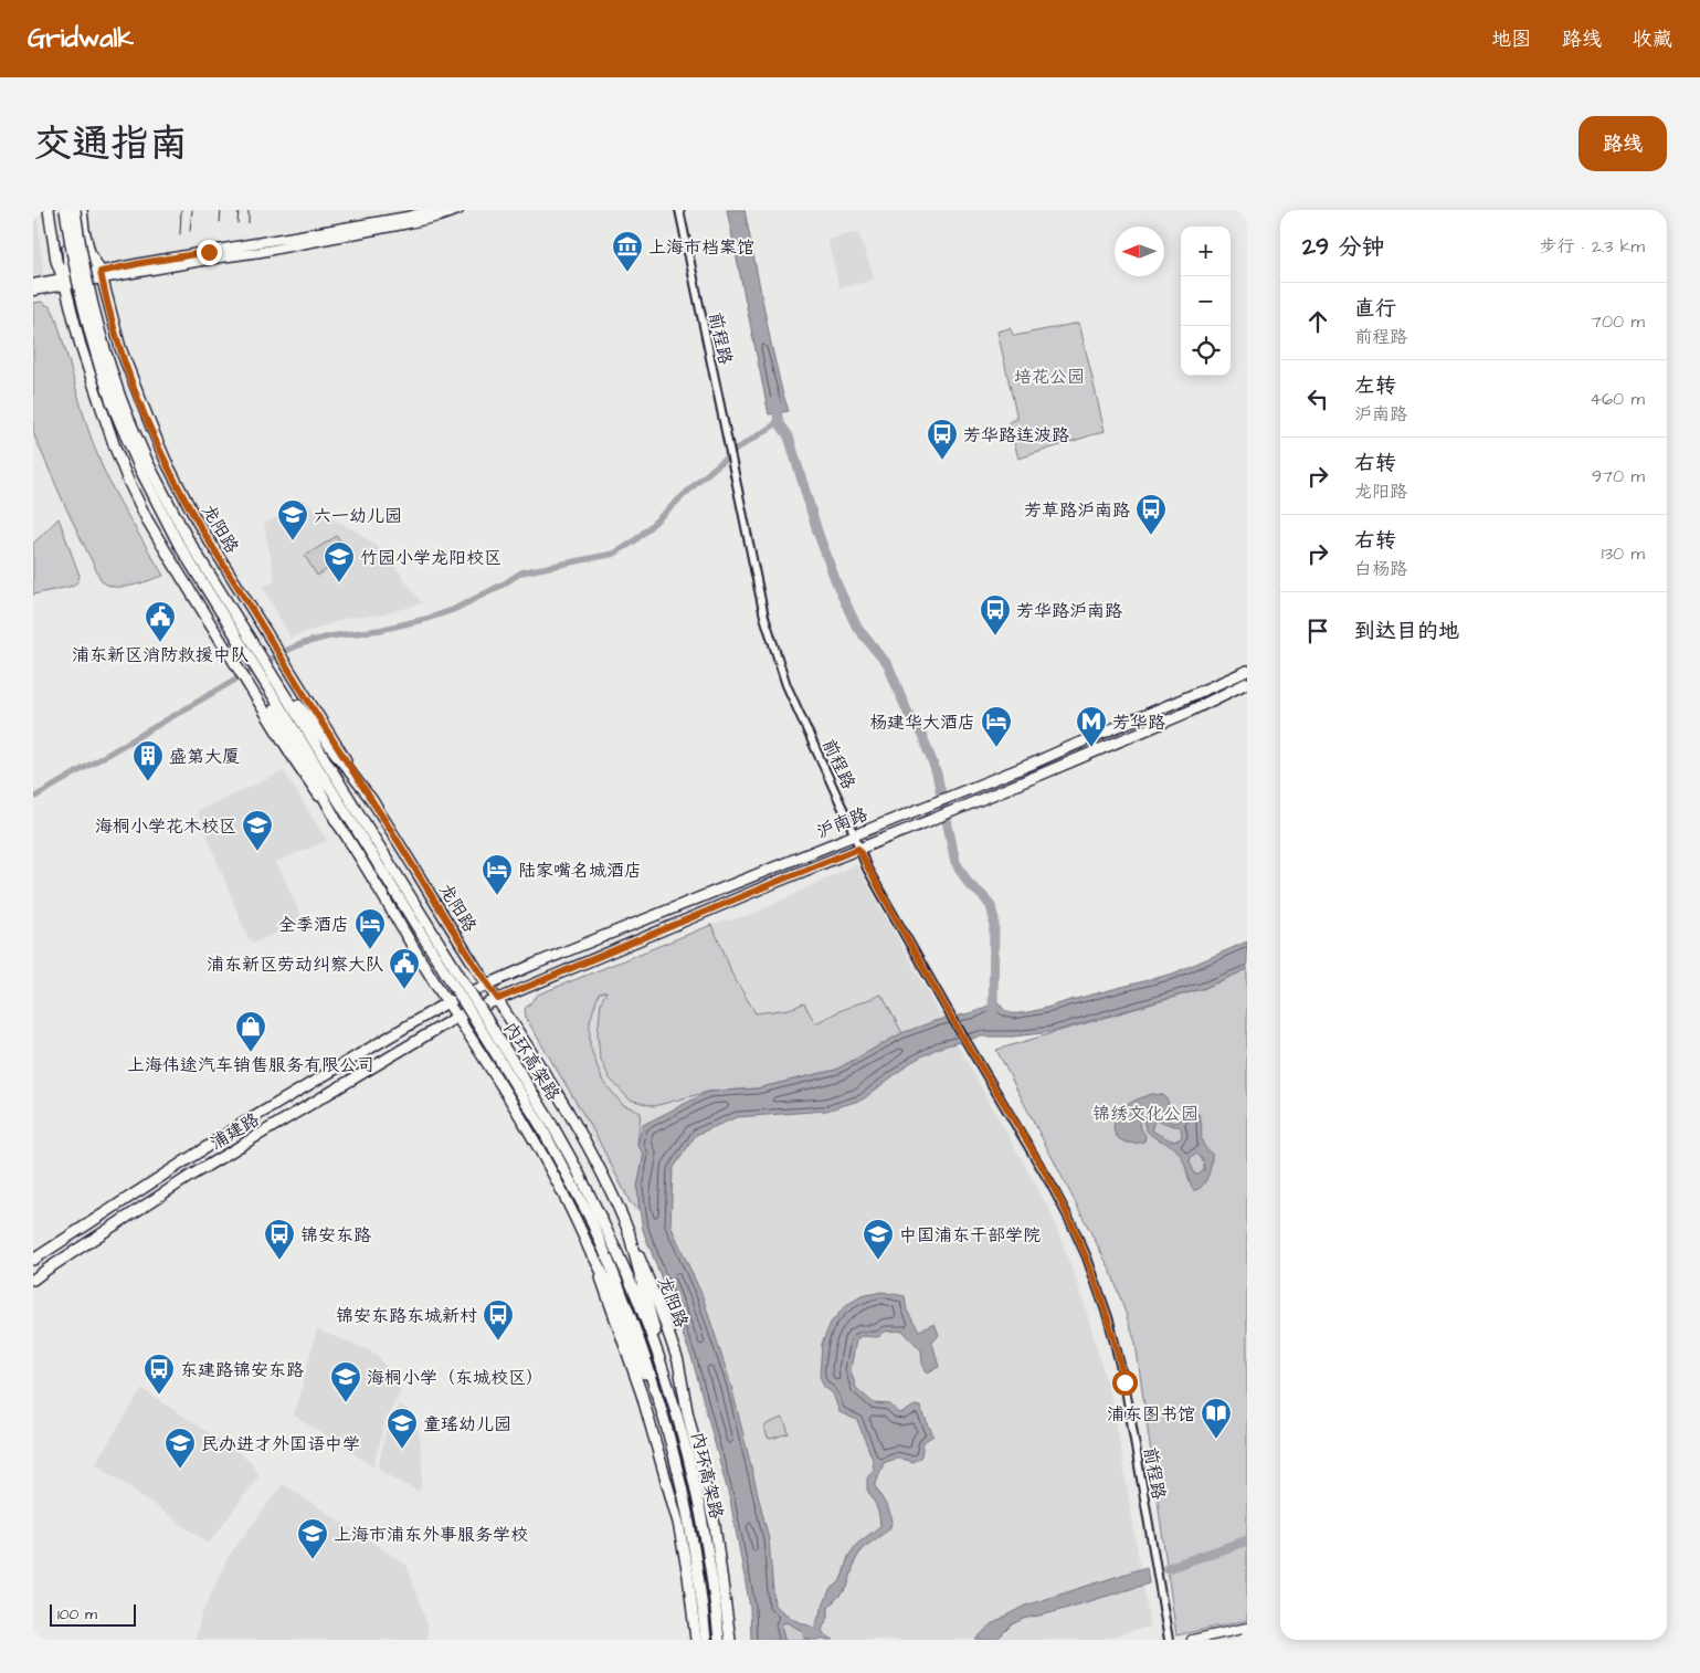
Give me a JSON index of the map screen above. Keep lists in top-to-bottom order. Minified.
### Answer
{"streets":{"main road":["龙阳路","沪南路","内环高架路","浦建路"],"street":["前程路"]},"crossings":[["前程路","沪南路"],["龙阳路","沪南路"],["沪南路","浦建路"]],"parks":["培花公园","锦绣文化公园"],"places":{"museum":["上海市档案馆"],"bus stop":["芳华路连波路","芳草路沪南路","芳华路沪南路","锦安东路","锦安东路东城新村","东建路锦安东路"],"school or university":["六一幼儿园","竹园小学龙阳校区","海桐小学花木校区","中国浦东干部学院","海桐小学（东城校区）","童瑶幼儿园","民办进才外国语中学","上海市浦东外事服务学校"],"public building":["浦东新区消防救援中队","浦东新区劳动纠察大队"],"hotel":["杨建华大酒店","陆家嘴名城酒店","全季酒店"],"metro station":["芳华路"],"building":["盛第大厦"],"shop":["上海伟途汽车销售服务有限公司"],"library":["浦东图书馆"]},"scale_bar":"100 m","north":"left","page":{"header":"Gridwalk","nav":["地图","路线","收藏"],"title":"交通指南","buttons":"路线","heading":["29 分钟","步行 · 2.3 km"],"map_buttons":["+","−"],"list":[["直行","前程路","700 m"],["左转","沪南路","460 m"],["右转","龙阳路","970 m"],["右转","白杨路","130 m"],"到达目的地"],"scale":"100 m"}}
